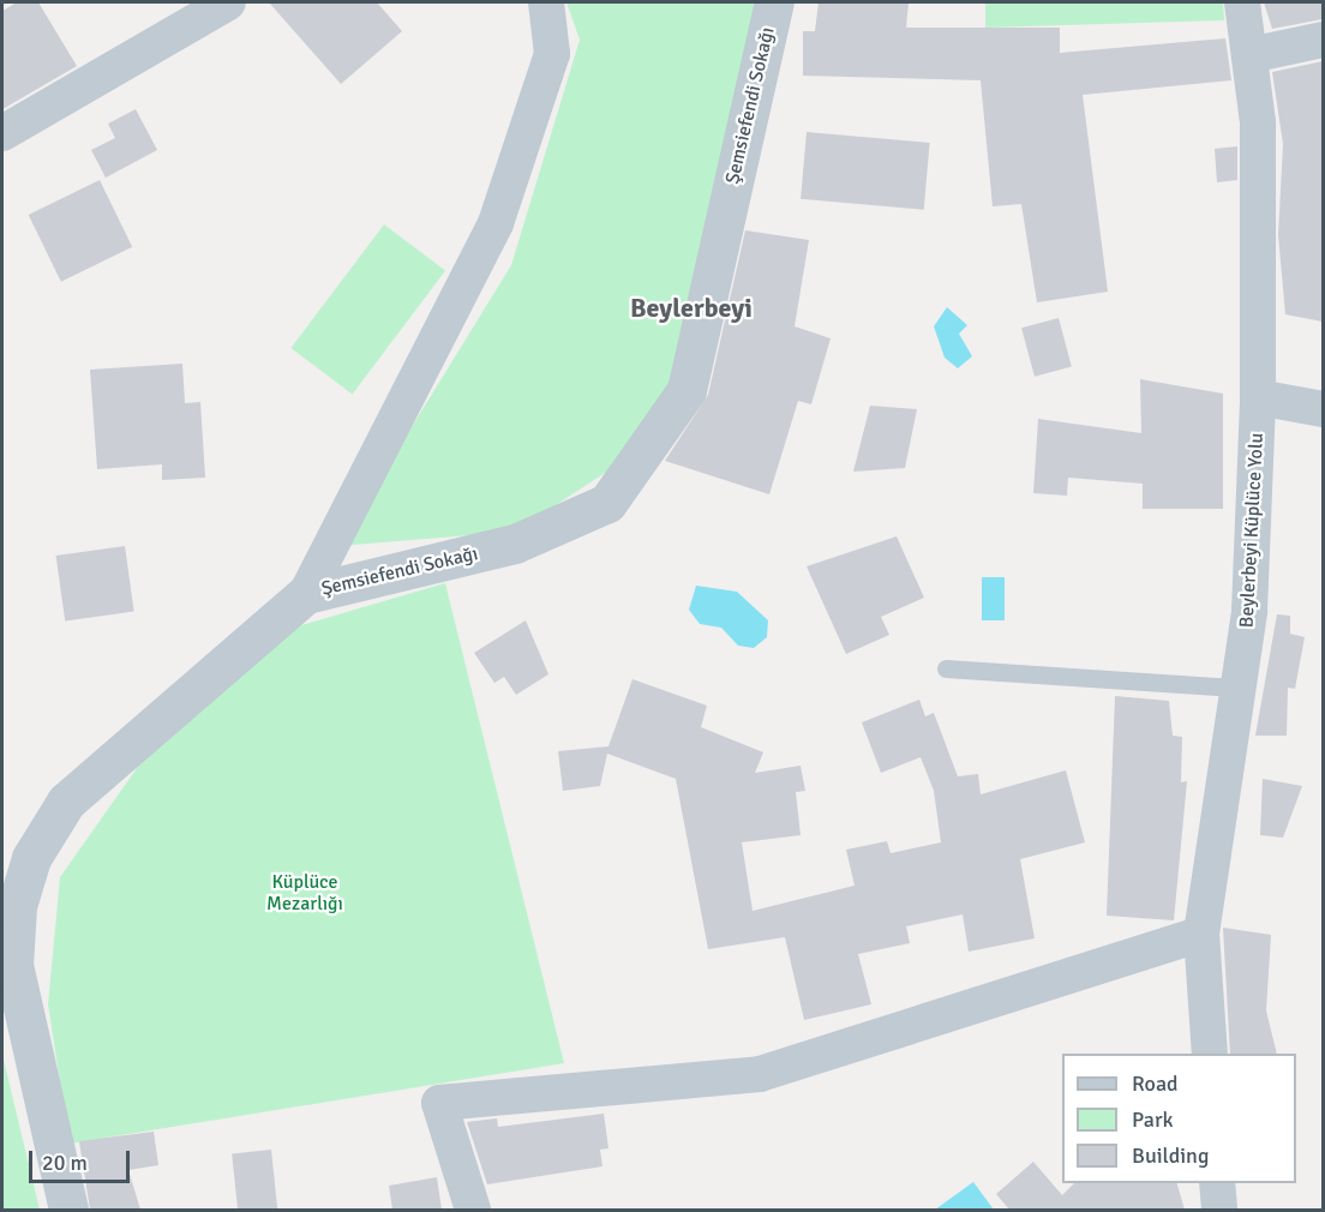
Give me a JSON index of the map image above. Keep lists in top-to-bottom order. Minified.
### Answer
{"streets":{"street":["Şemsiefendi Sokağı","Beylerbeyi Küplüce Yolu"]},"districts":["Beylerbeyi"],"parks":["Küplüce Mezarlığı"],"legend":["Road","Park","Building"],"scale_bar":"20 m"}
